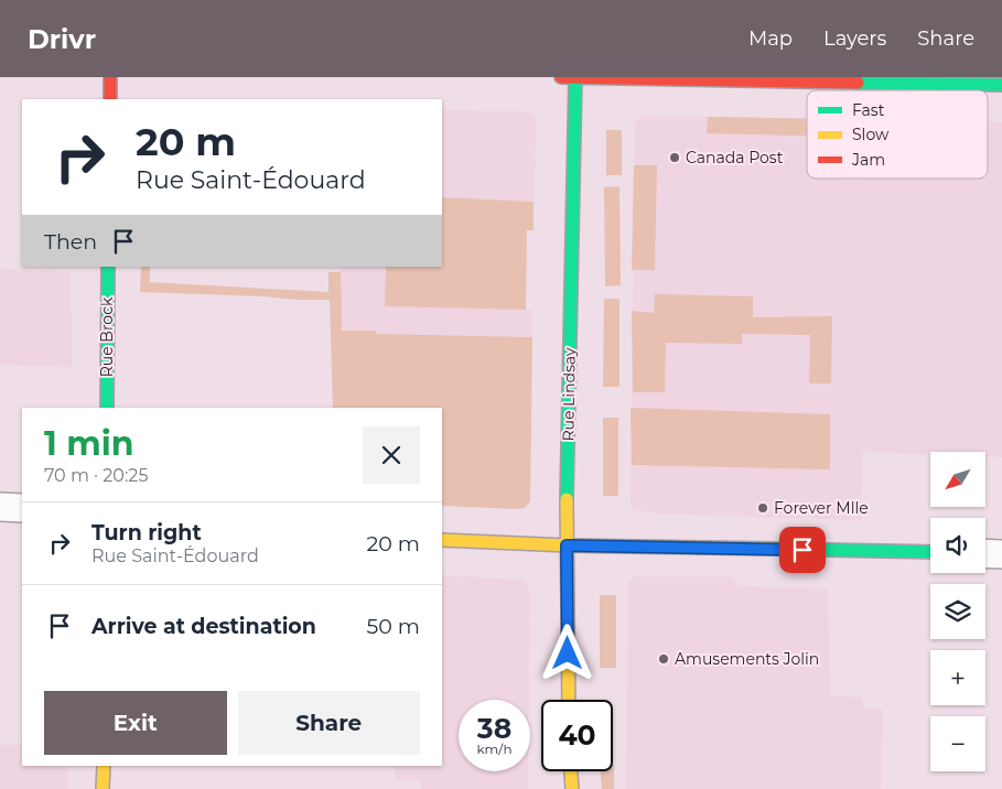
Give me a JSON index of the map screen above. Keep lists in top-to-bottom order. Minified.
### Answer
{"streets":{"street":["Rue Brock","Rue Lindsay"]},"places":["Canada Post","Forever Mlle","Amusements Jolin"],"legend":["Fast","Slow","Jam"],"north":"bottom left","page":{"header":"Drivr","nav":["Map","Layers","Share"],"turn":["20 m","Rue Saint-Édouard"],"then":"Then","heading":["1 min","70 m · 20:25"],"map_buttons":["+","−"],"list":[{"name":"Turn right","note":"Rue Saint-Édouard","value":"20 m"},{"name":"Arrive at destination","value":"50 m"}],"buttons":["Exit","Share"],"speed":"38 km/h","limit":"40"}}
